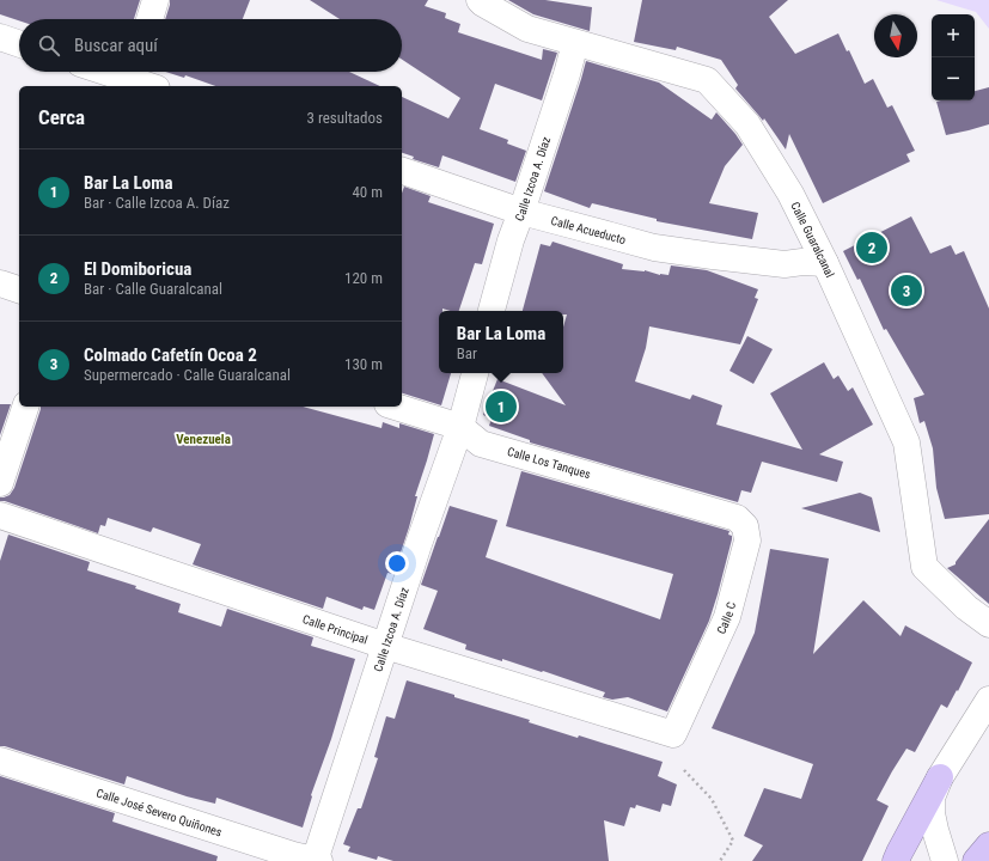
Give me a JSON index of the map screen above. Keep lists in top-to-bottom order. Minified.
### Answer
{"streets":{"street":["Calle Izcoa A. Díaz","Calle Acueducto","Calle Guaralcanal","Calle Los Tanques","Calle C","Calle Principal","Calle José Severo Quiñones"]},"crossings":[["Calle Izcoa A. Díaz","Calle Acueducto"],["Calle Izcoa A. Díaz","Calle Guaralcanal"],["Calle Izcoa A. Díaz","Calle Los Tanques"],["Calle Izcoa A. Díaz","Calle Principal"],["Calle Izcoa A. Díaz","Calle José Severo Quiñones"],["Calle Acueducto","Calle Guaralcanal"],["Calle Los Tanques","Calle C"],["Calle C","Calle Principal"]],"districts":["Venezuela"],"north":"bottom","page":{"map_buttons":["+","−"],"search":"Buscar aquí","heading":["Cerca","3 resultados"],"list":[{"mark":"1","name":"Bar La Loma","note":"Bar · Calle Izcoa A. Díaz","value":"40 m"},{"mark":"2","name":"El Domiboricua","note":"Bar · Calle Guaralcanal","value":"120 m"},{"mark":"3","name":"Colmado Cafetín Ocoa 2","note":"Supermercado · Calle Guaralcanal","value":"130 m"}],"pins":["2","3","1"],"popup":["Bar La Loma","Bar"]}}
